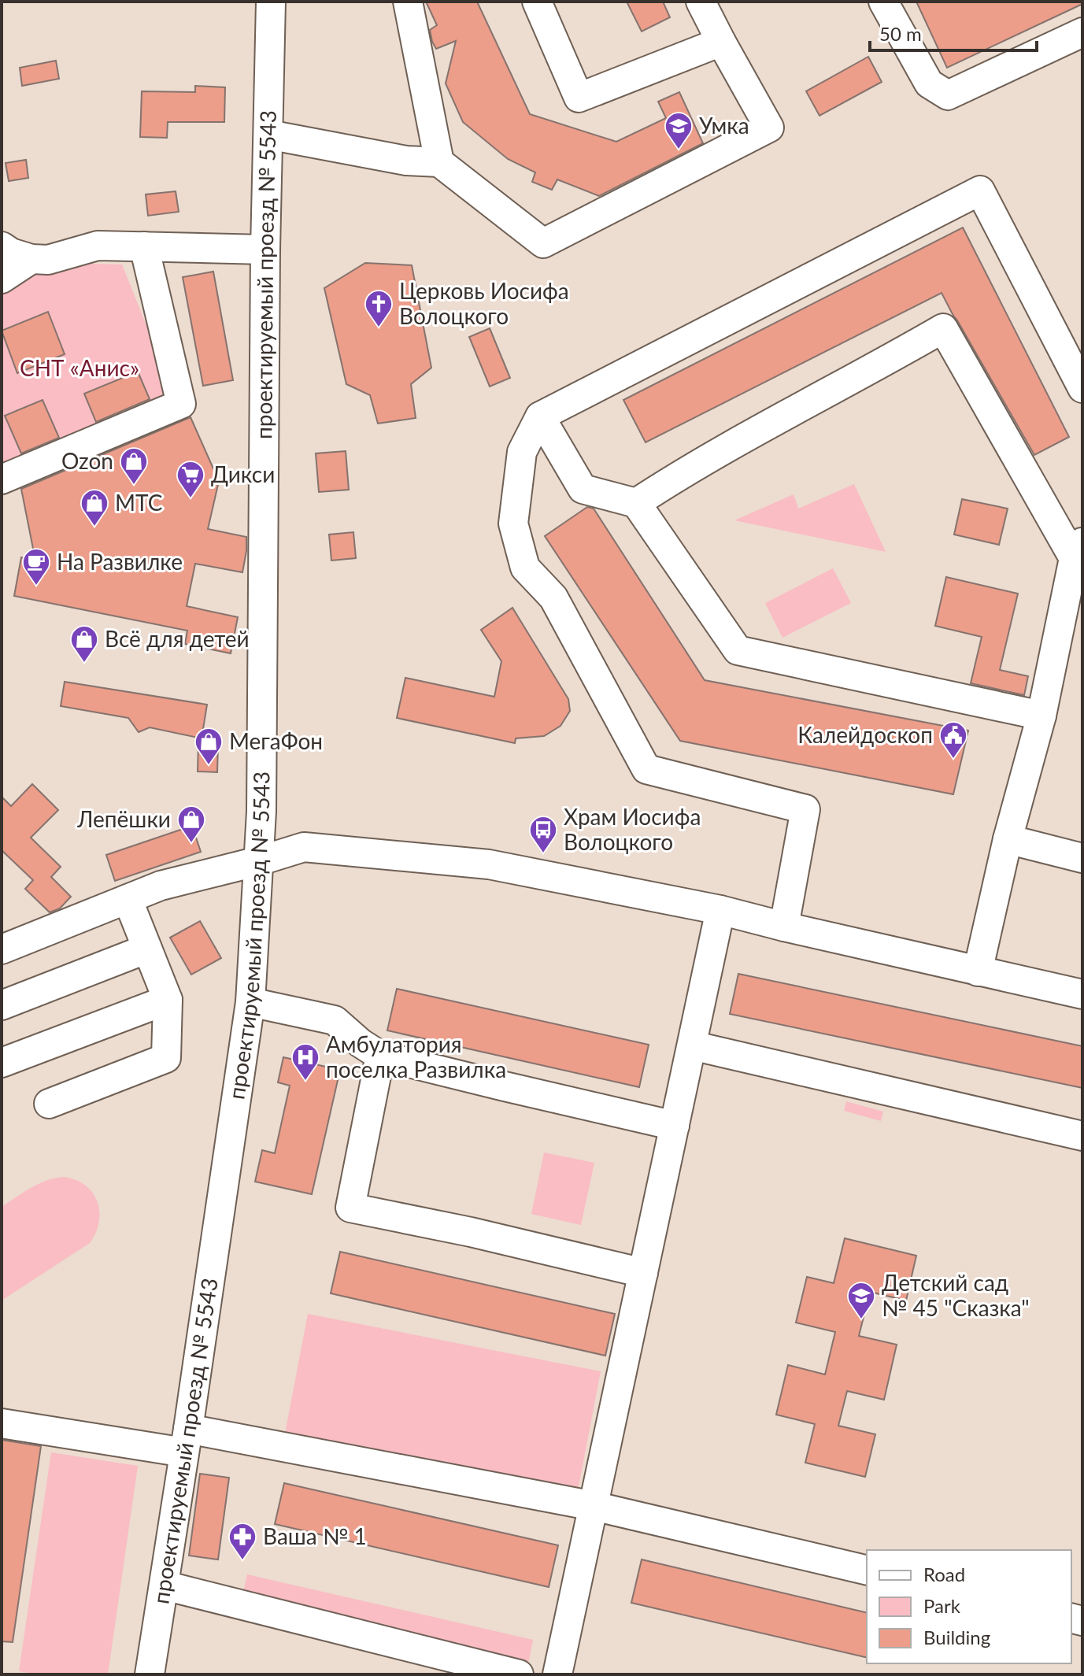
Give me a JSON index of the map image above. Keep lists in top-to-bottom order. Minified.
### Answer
{"streets":{"street":["проектируемый проезд № 5543"]},"parks":["СНТ «Анис»"],"places":{"school or university":["Умка","Детский сад № 45 \"Сказка\""],"church":["Церковь Иосифа Волоцкого"],"shop":["Ozon","МТС","Всё для детей","МегаФон","Лепёшки"],"supermarket":["Дикси"],"cafe":["На Развилке"],"public building":["Калейдоскоп"],"bus stop":["Храм Иосифа Волоцкого"],"hospital":["Амбулатория поселка Развилка"],"pharmacy":["Ваша № 1"]},"legend":["Road","Park","Building"],"scale_bar":"50 m"}
